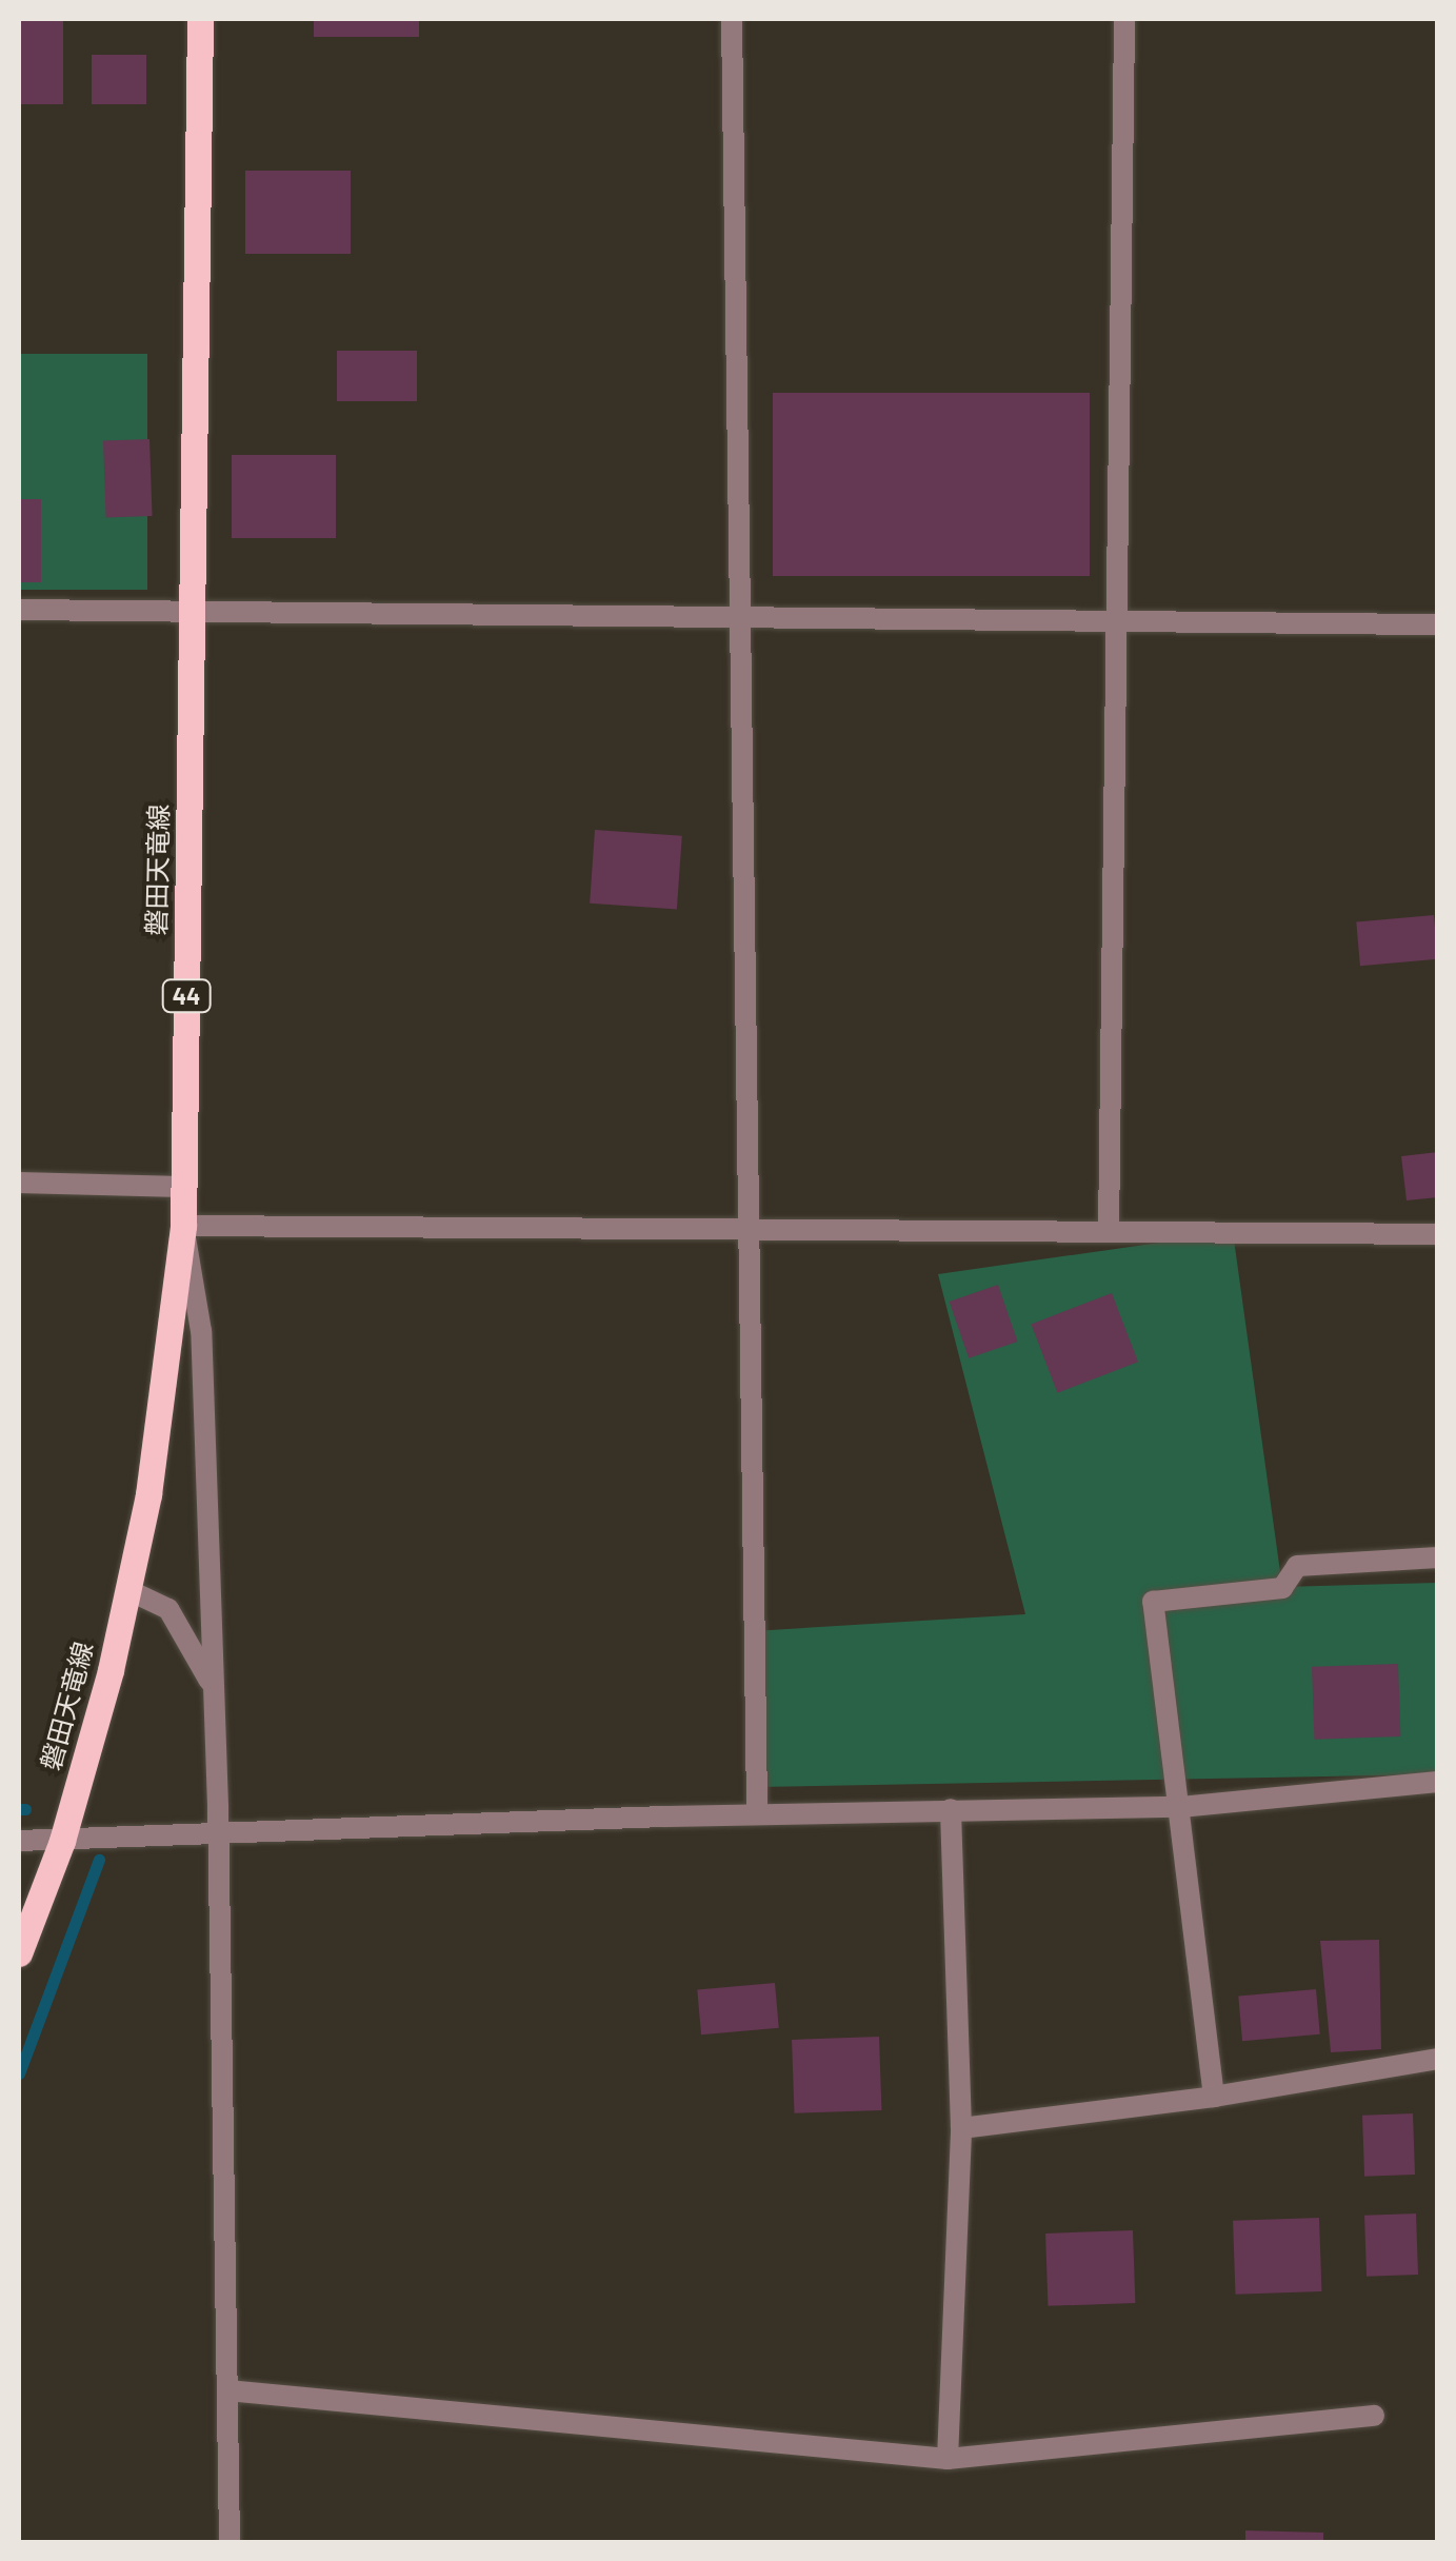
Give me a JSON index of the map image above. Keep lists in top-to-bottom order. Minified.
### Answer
{"streets":{"main road":["磐田天竜線","44"]}}
